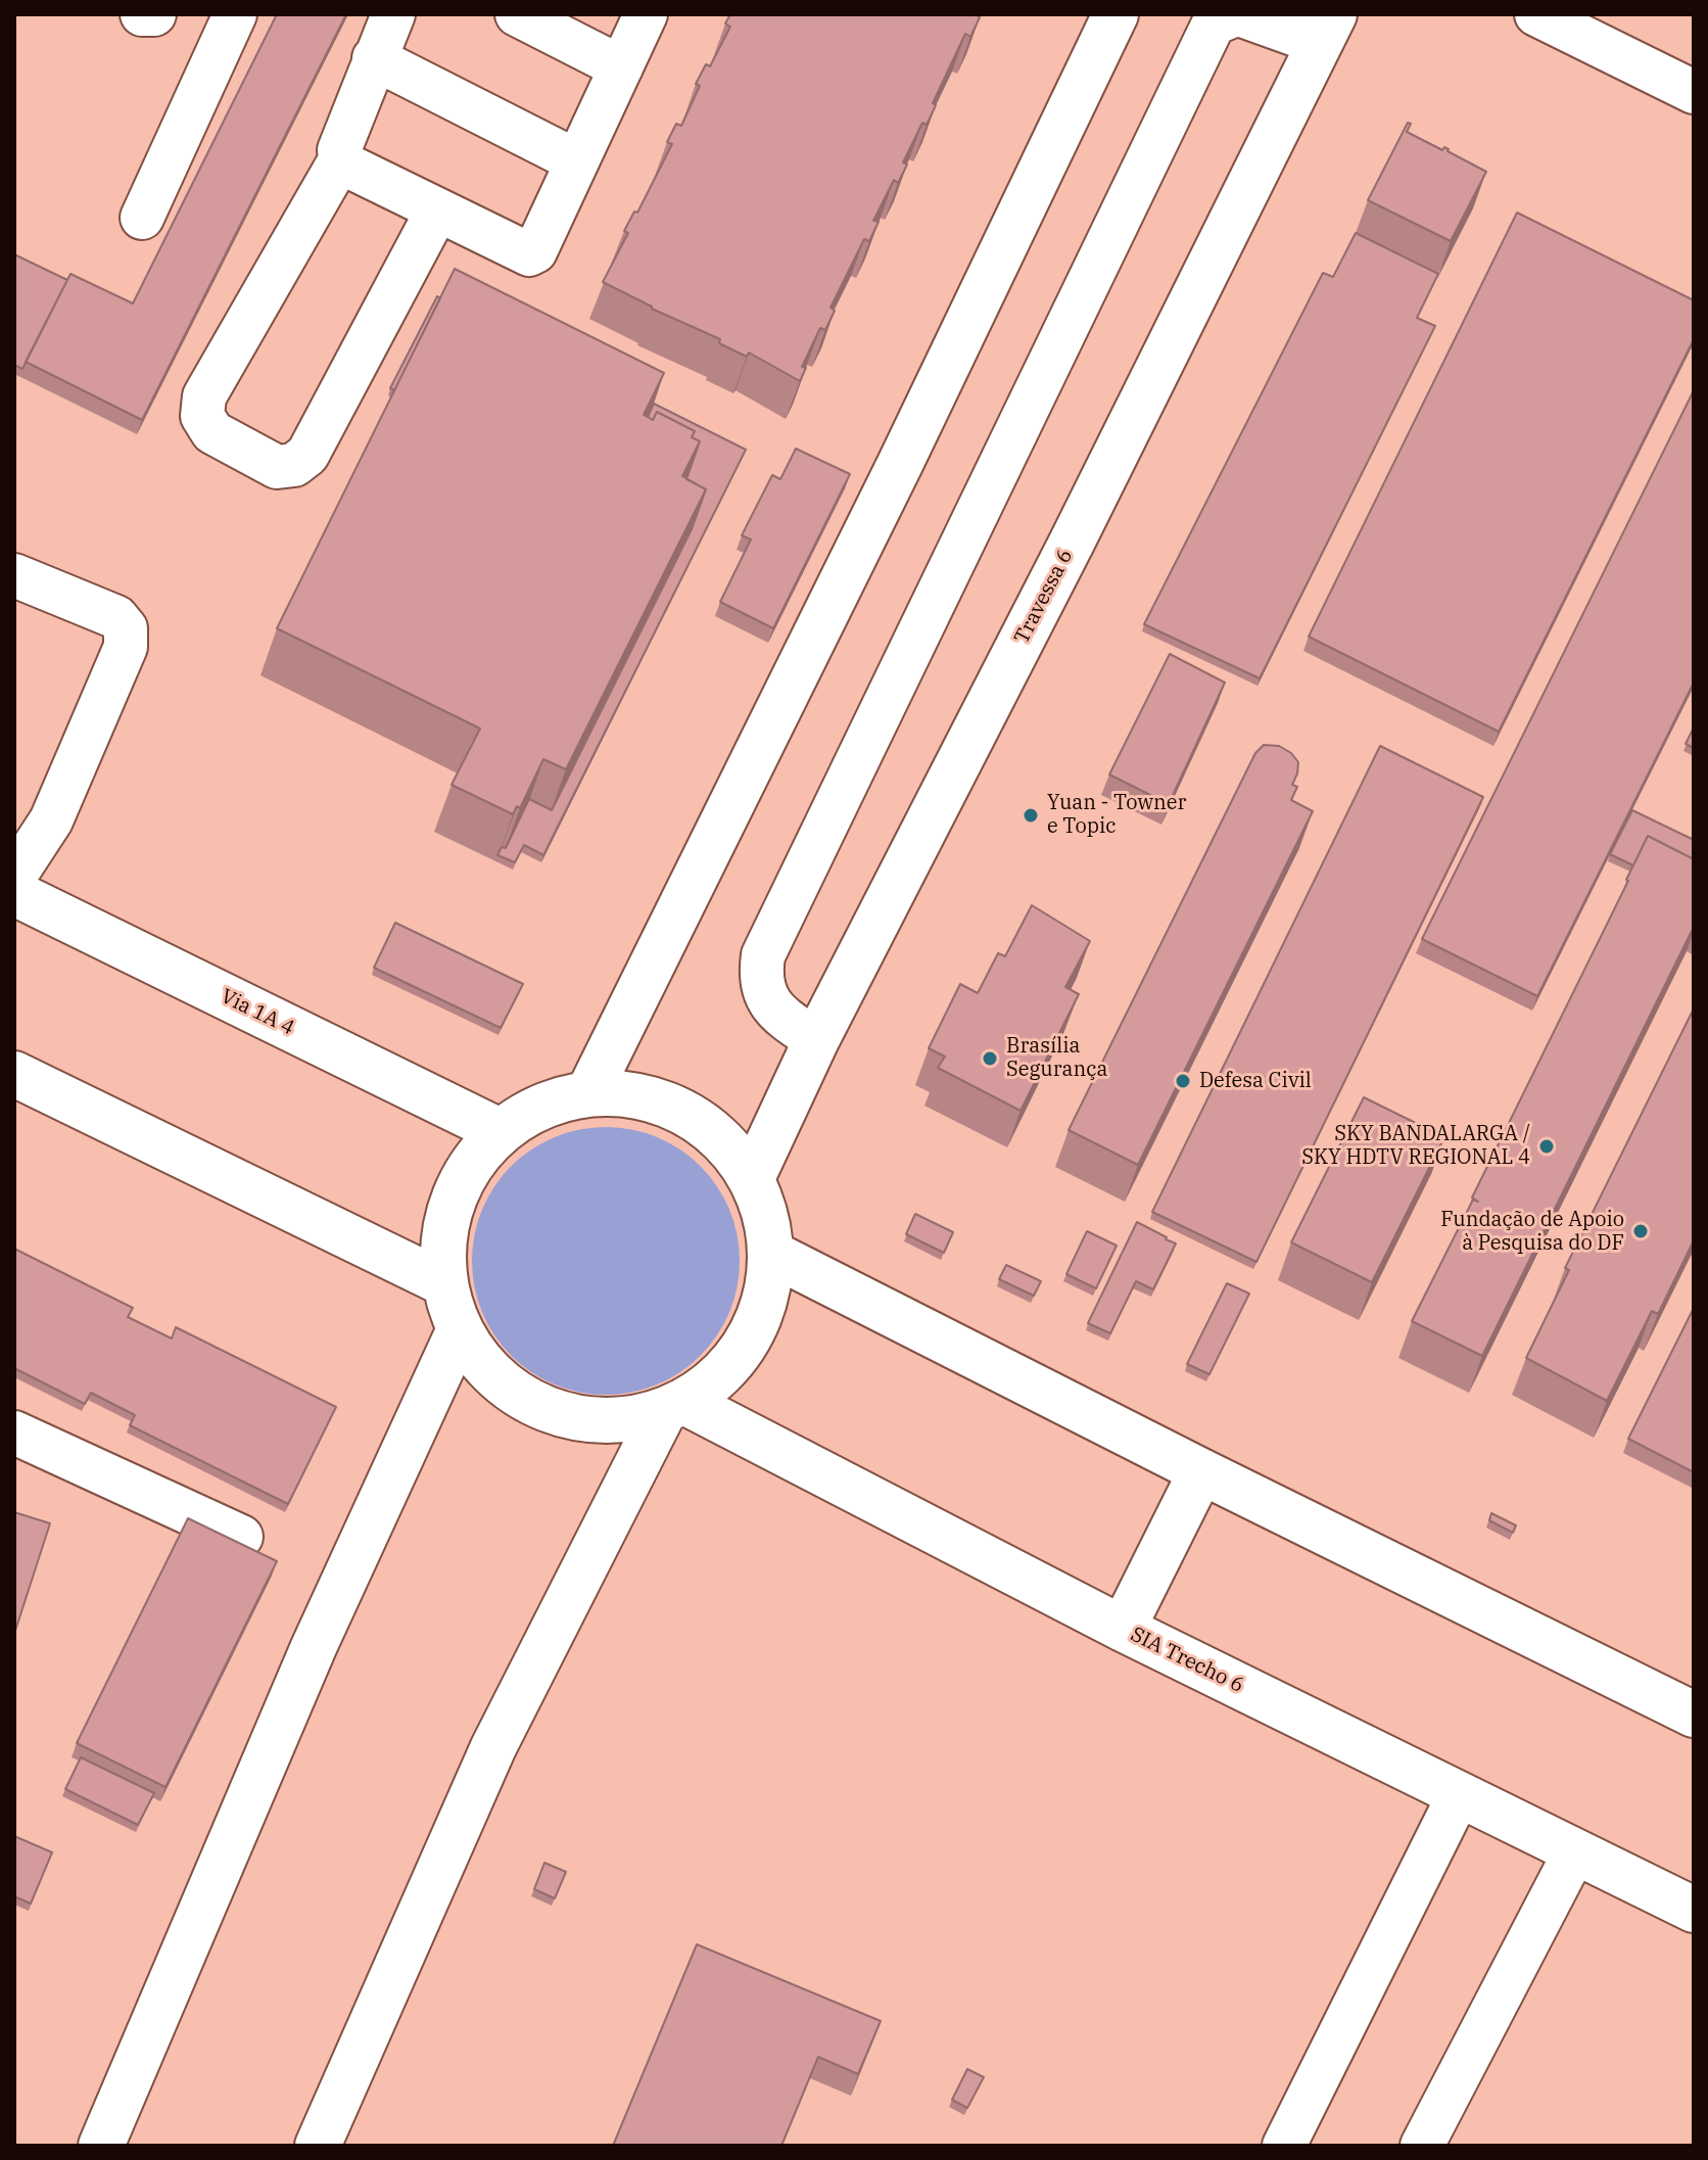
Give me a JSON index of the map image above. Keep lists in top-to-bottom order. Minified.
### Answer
{"streets":{"main road":["Travessa 6","Via 1A 4","SIA Trecho 6"]},"places":["Yuan - Towner e Topic","Brasília Segurança","Defesa Civil","SKY BANDALARGA / SKY HDTV REGIONAL 4","Fundação de Apoio à Pesquisa do DF"]}
